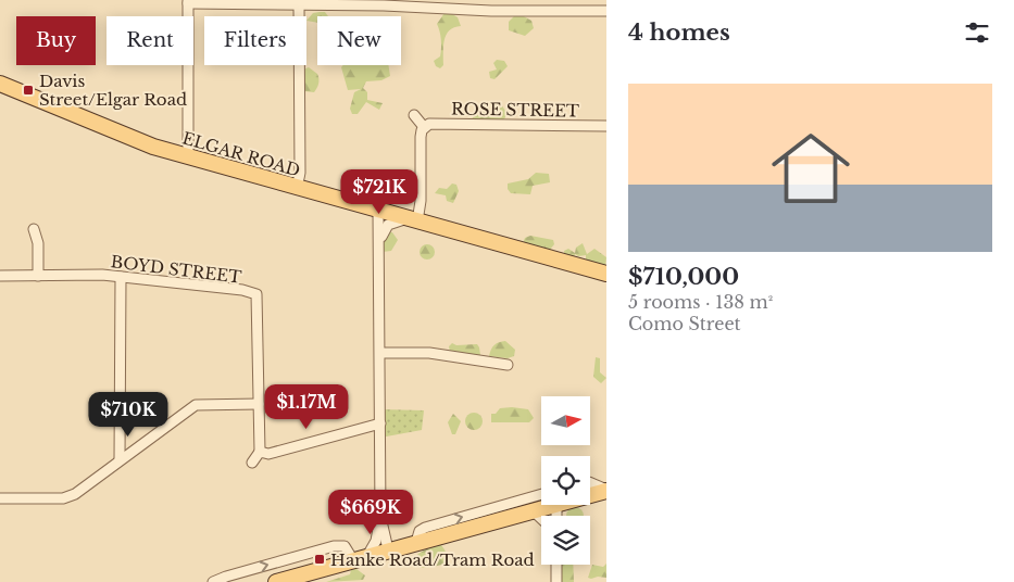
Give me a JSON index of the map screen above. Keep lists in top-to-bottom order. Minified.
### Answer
{"streets":{"main road":["ELGAR ROAD"],"street":["ROSE STREET","BOYD STREET"]},"places":{"transit":["Davis Street/Elgar Road","Hanke Road/Tram Road"]},"north":"right","page":{"heading":"4 homes","chip":["Buy","Rent","Filters","New"],"list":[{"name":"$710,000","note":"5 rooms · 138 m² · Como Street"}],"price":["$721K","$1.17M","$710K","$669K"]}}
